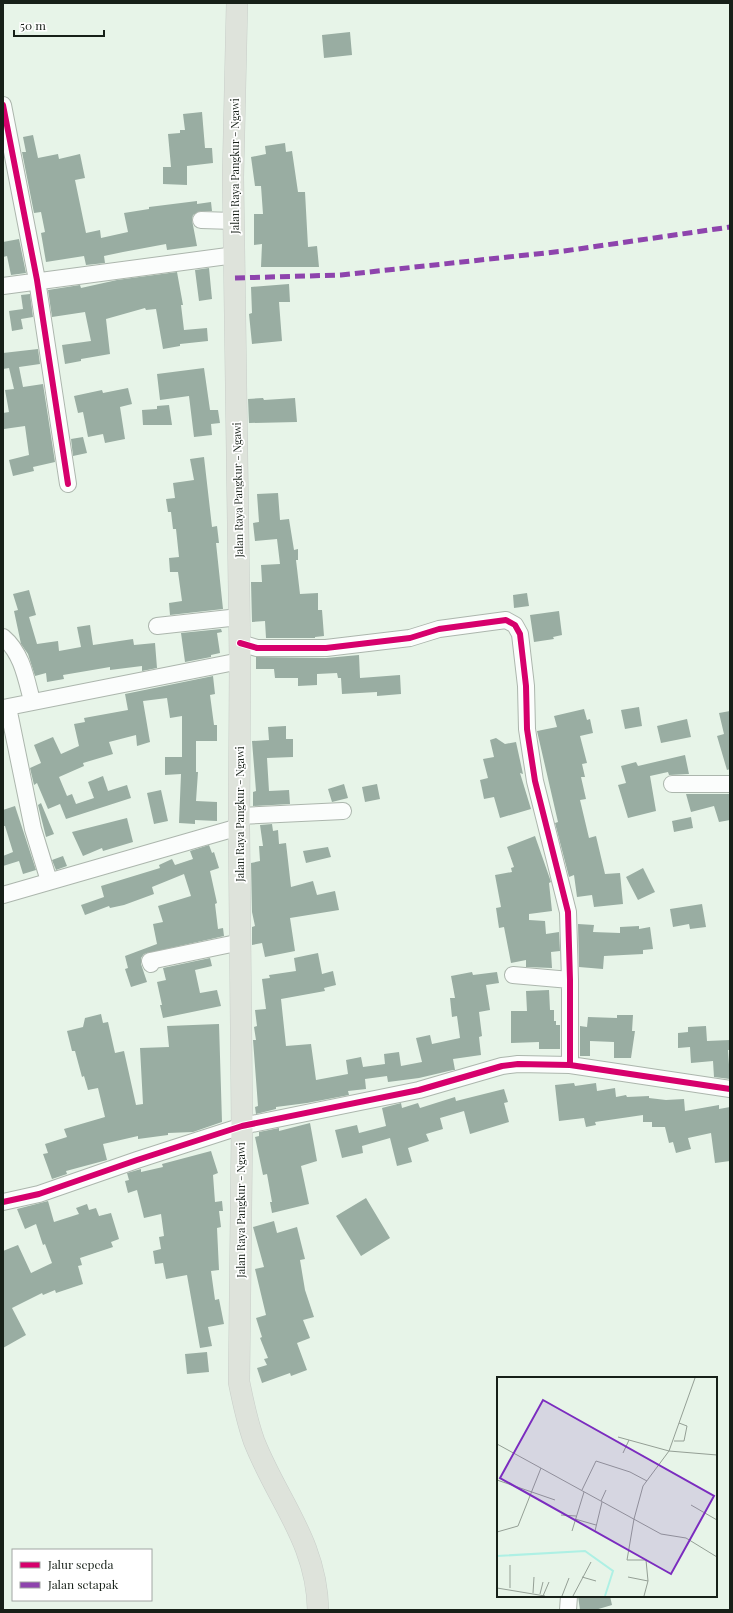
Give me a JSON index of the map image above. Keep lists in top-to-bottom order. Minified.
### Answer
{"streets":{"main road":["Jalan Raya Pangkur - Ngawi"]},"legend":["Jalur sepeda","Jalan setapak"],"scale_bar":"50 m"}
